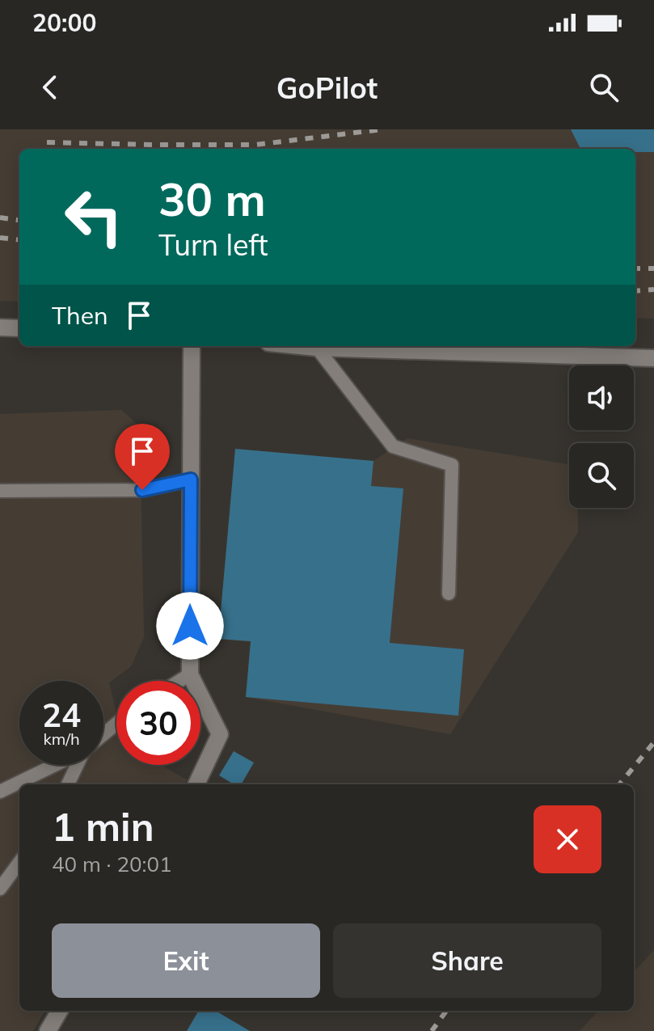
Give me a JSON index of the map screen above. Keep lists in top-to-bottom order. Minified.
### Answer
{"page":{"status":"20:00","header":"GoPilot","turn":["30 m","Turn left"],"then":"Then","speed":"24 km/h","limit":"30","heading":["1 min","40 m · 20:01"],"buttons":["Exit","Share"]}}
